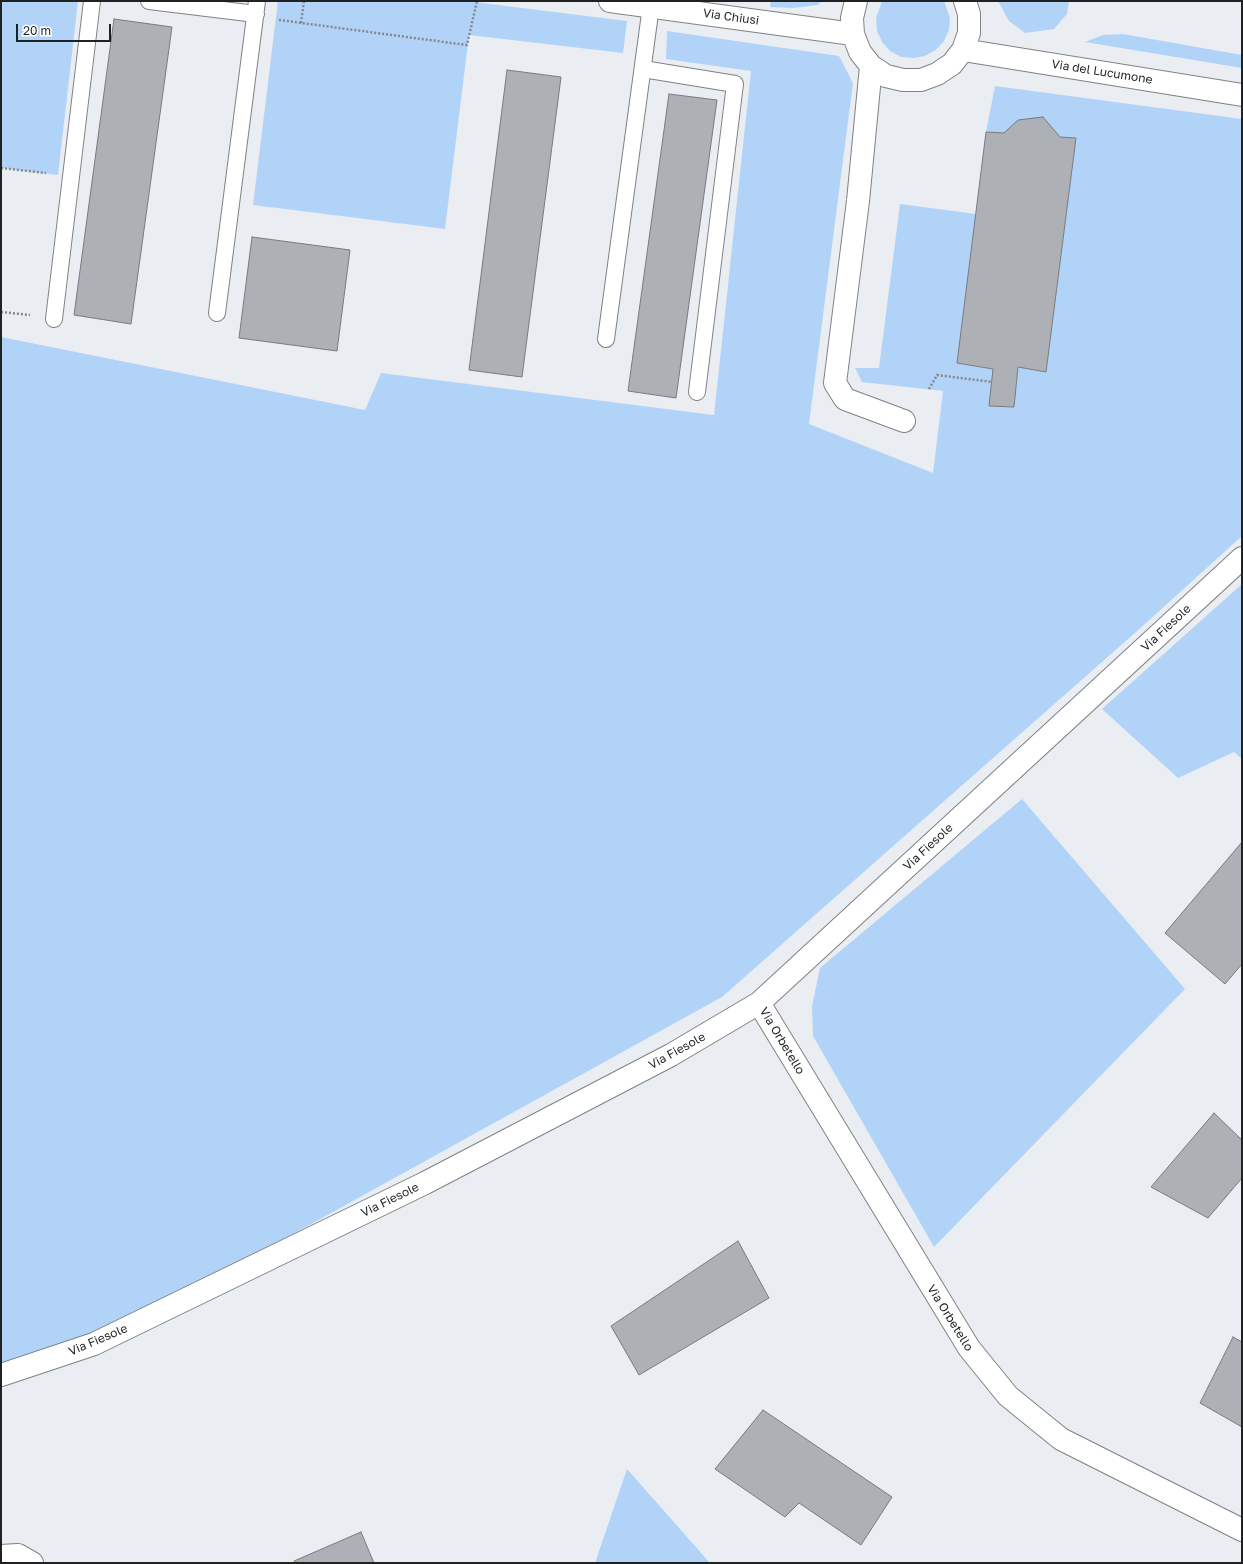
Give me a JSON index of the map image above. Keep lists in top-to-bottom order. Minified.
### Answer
{"streets":{"street":["Via Chiusi","Via del Lucumone","Via Fiesole","Via Orbetello"]},"crossings":[["Via Fiesole","Via Orbetello"]],"scale_bar":"20 m"}
